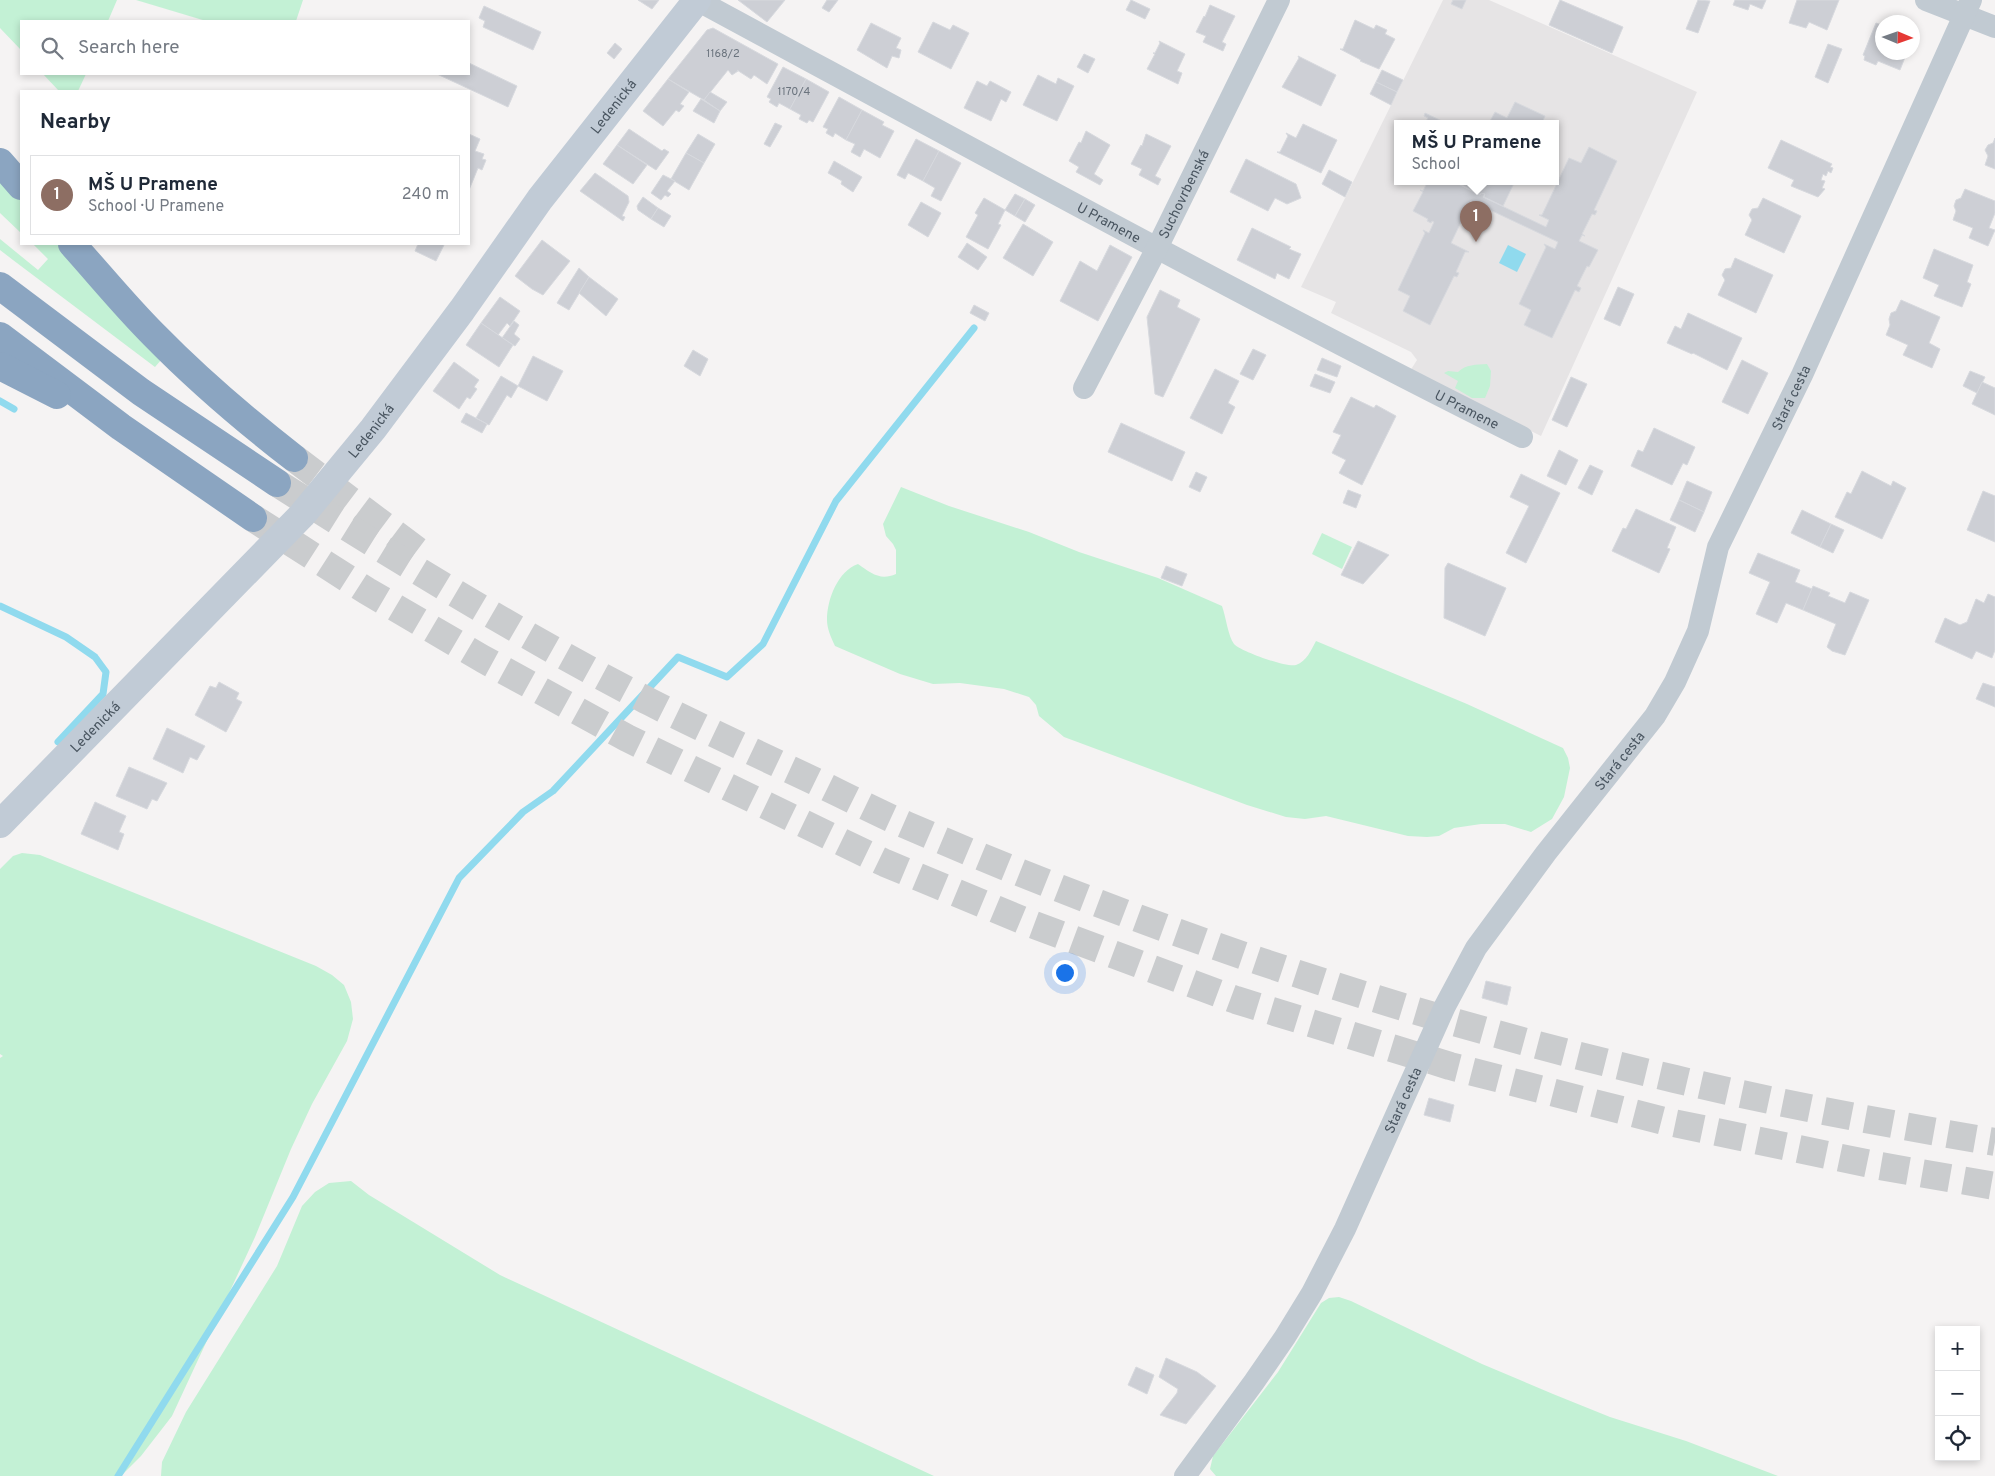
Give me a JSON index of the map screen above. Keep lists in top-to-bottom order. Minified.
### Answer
{"streets":{"main road":["Ledenická"],"street":["Suchovrbenská","U Pramene","Stará cesta"]},"crossings":[["Ledenická","U Pramene"],["Suchovrbenská","U Pramene"]],"house_numbers":["1168/2","1170/4"],"north":"right","page":{"search":"Search here","heading":"Nearby","popup":["MŠ U Pramene","School"],"list":[{"mark":"1","name":"MŠ U Pramene","note":"School · U Pramene","value":"240 m"}],"pins":"1","map_buttons":["+","−"]}}
